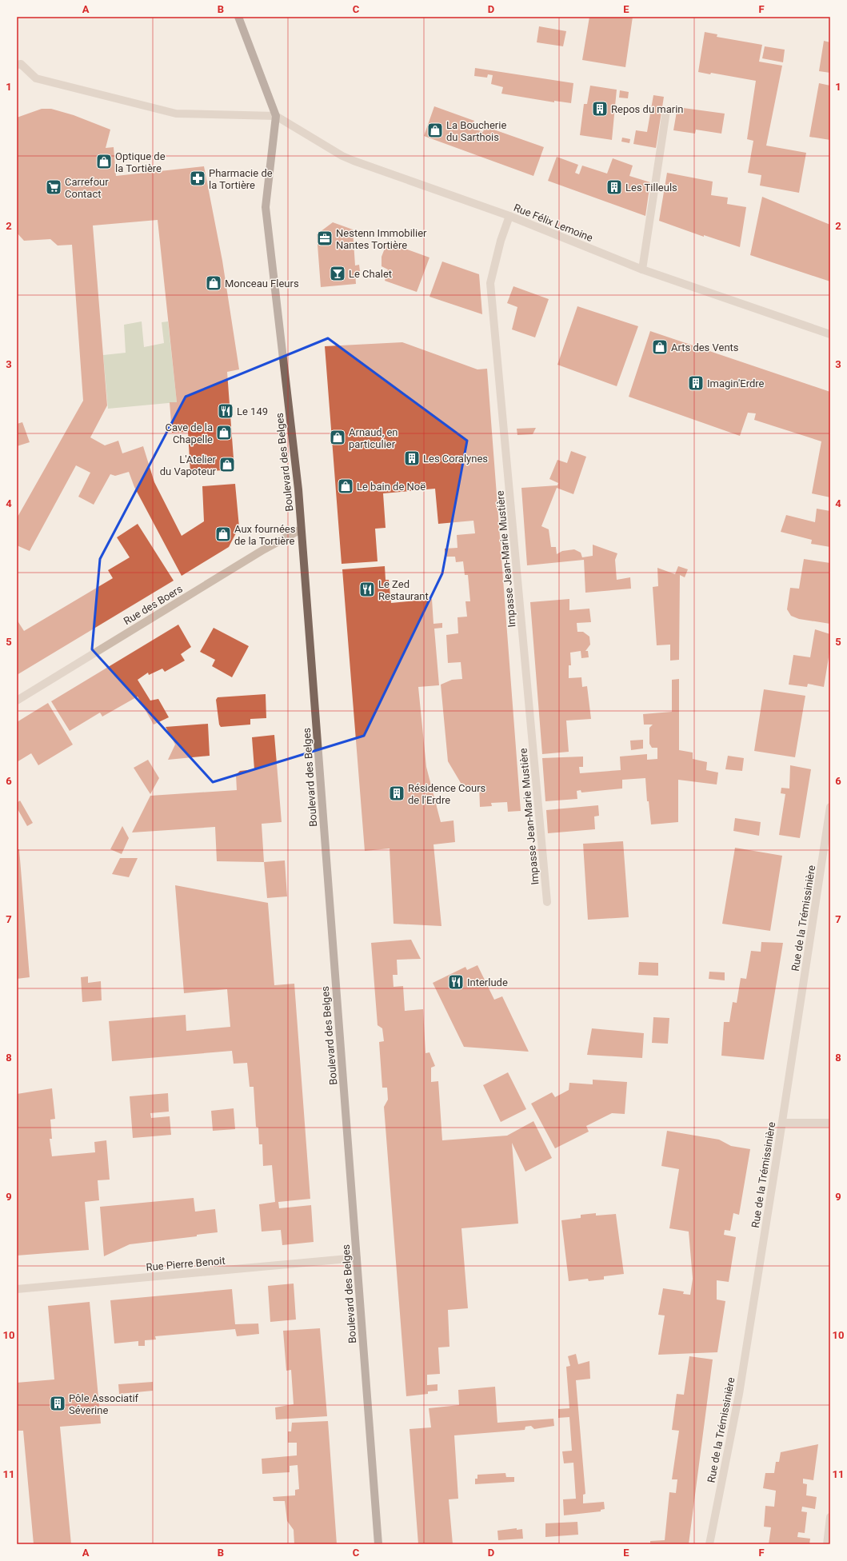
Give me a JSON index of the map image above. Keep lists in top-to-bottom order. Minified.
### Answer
{"streets":{"main road":["Boulevard des Belges"],"street":["Rue Félix Lemoine","Impasse Jean-Marie Mustière","Rue des Boers","Rue de la Trémissinière","Rue Pierre Benoit"]},"crossings":[["Rue Félix Lemoine","Boulevard des Belges"],["Rue Félix Lemoine","Impasse Jean-Marie Mustière"],["Boulevard des Belges","Rue des Boers"],["Boulevard des Belges","Rue Pierre Benoit"]],"places":{"building":["Repos du marin","Les Tilleuls","Imagin'Erdre","Les Coralynes","Résidence Cours de l'Erdre","Pôle Associatif Séverine"],"shop":["La Boucherie du Sarthois","Optique de la Tortière","Monceau Fleurs","Arts des Vents","Cave de la Chapelle","Arnaud, en particulier","L'Atelier du Vapoteur","Le bain de Noë","Aux fournées de la Tortière"],"pharmacy":["Pharmacie de la Tortière"],"supermarket":["Carrefour Contact"],"office":["Nestenn Immobilier Nantes Tortière"],"bar":["Le Chalet"],"restaurant":["Le 149","Le Zed Restaurant","Interlude"]},"grid":{"columns":["A","B","C","D","E","F"],"rows":["1","2","3","4","5","6","7","8","9","10","11"]}}
